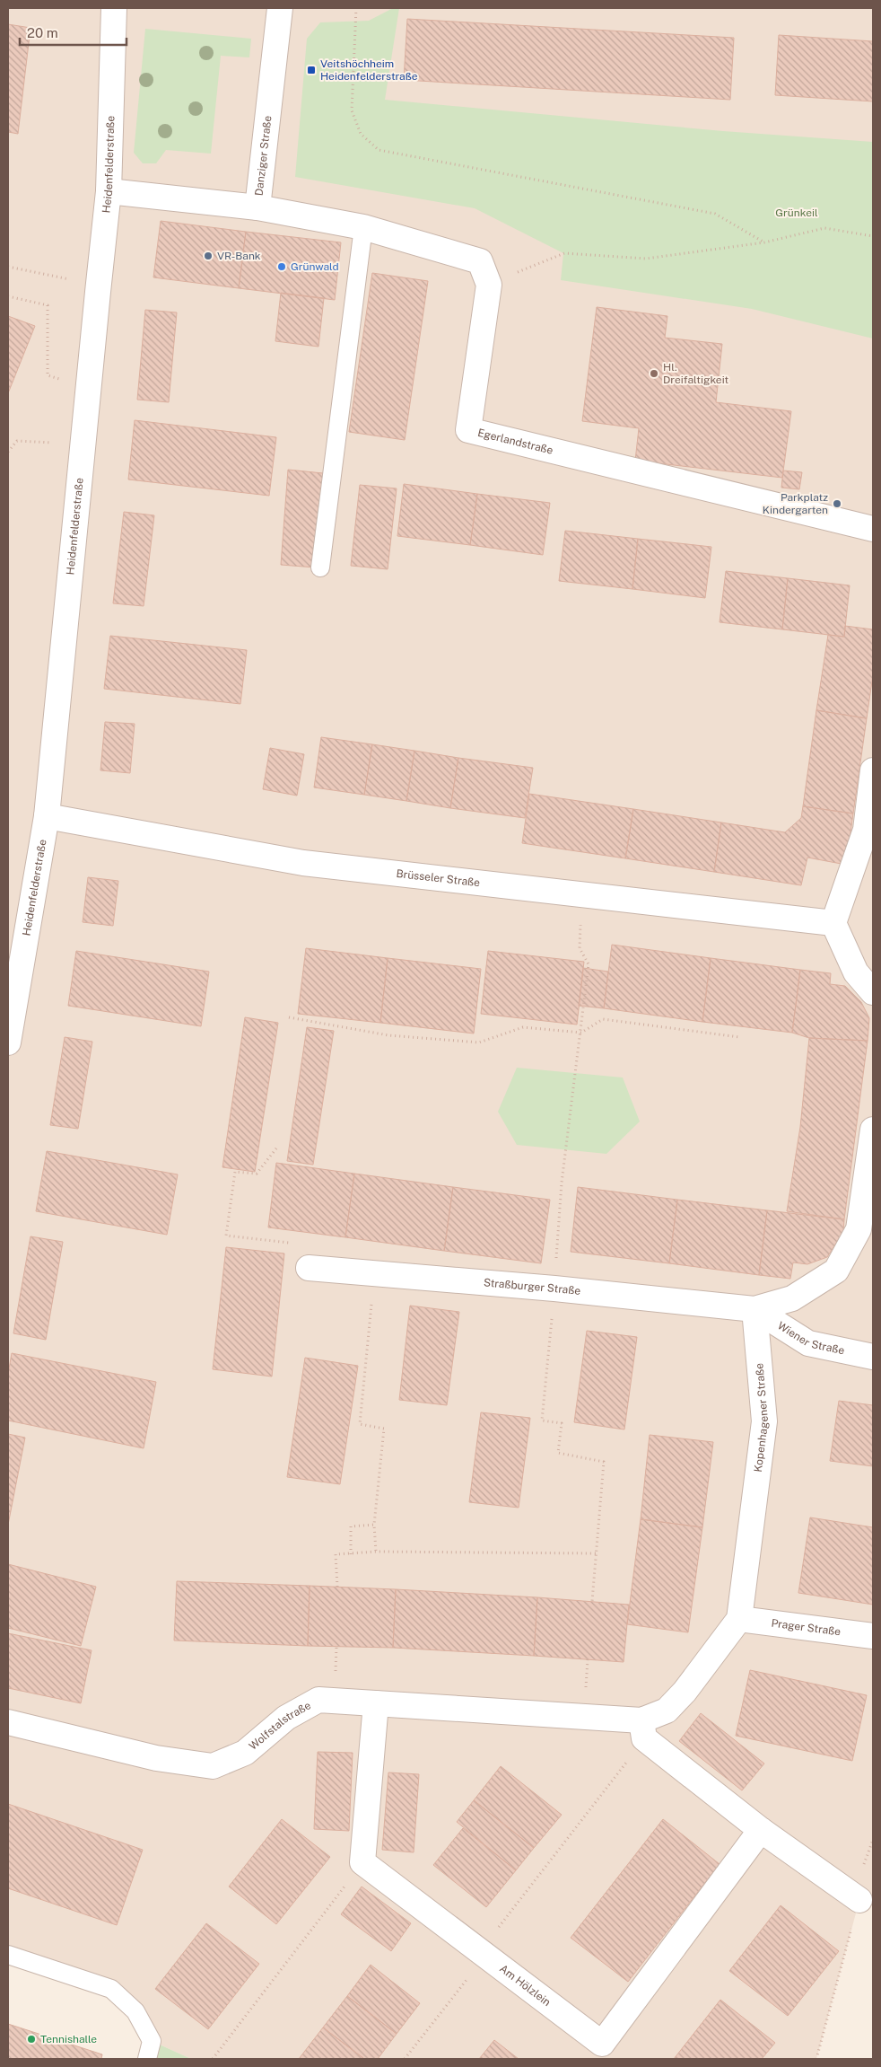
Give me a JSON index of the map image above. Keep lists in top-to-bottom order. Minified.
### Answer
{"streets":{"street":["Danziger Straße","Heidenfelderstraße","Egerlandstraße","Brüsseler Straße","Straßburger Straße","Wiener Straße","Kopenhagener Straße","Prager Straße","Wolfstalstraße","Am Hölzlein"]},"crossings":[["Danziger Straße","Heidenfelderstraße"],["Danziger Straße","Egerlandstraße"],["Heidenfelderstraße","Brüsseler Straße"],["Straßburger Straße","Wiener Straße"],["Straßburger Straße","Kopenhagener Straße"],["Wiener Straße","Kopenhagener Straße"],["Kopenhagener Straße","Prager Straße"],["Kopenhagener Straße","Wolfstalstraße"]],"parks":["Grünkeil"],"places":{"transit":["Veitshöchheim Heidenfelderstraße"],"other":["VR-Bank","Grünwald","Hl. Dreifaltigkeit","Parkplatz Kindergarten","Tennishalle"]},"scale_bar":"20 m"}
